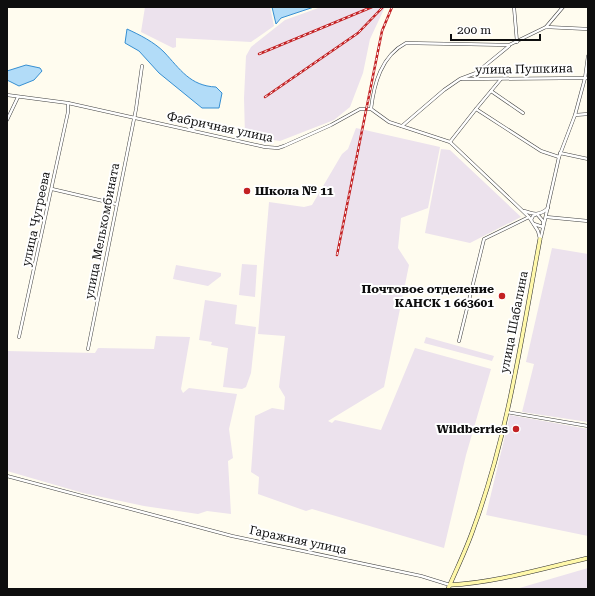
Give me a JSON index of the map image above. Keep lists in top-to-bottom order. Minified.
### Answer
{"streets":{"street":["улица Пушкина","Фабричная улица","улица Чугреева","улица Мелькомбината","улица Шабалина","Гаражная улица"]},"crossings":[["улица Пушкина","улица Шабалина"],["Фабричная улица","улица Чугреева"],["Фабричная улица","улица Мелькомбината"],["улица Шабалина","Гаражная улица"]],"places":["Школа № 11","Почтовое отделение КАНСК 1 663601","Wildberries"],"scale_bar":"200 m"}
